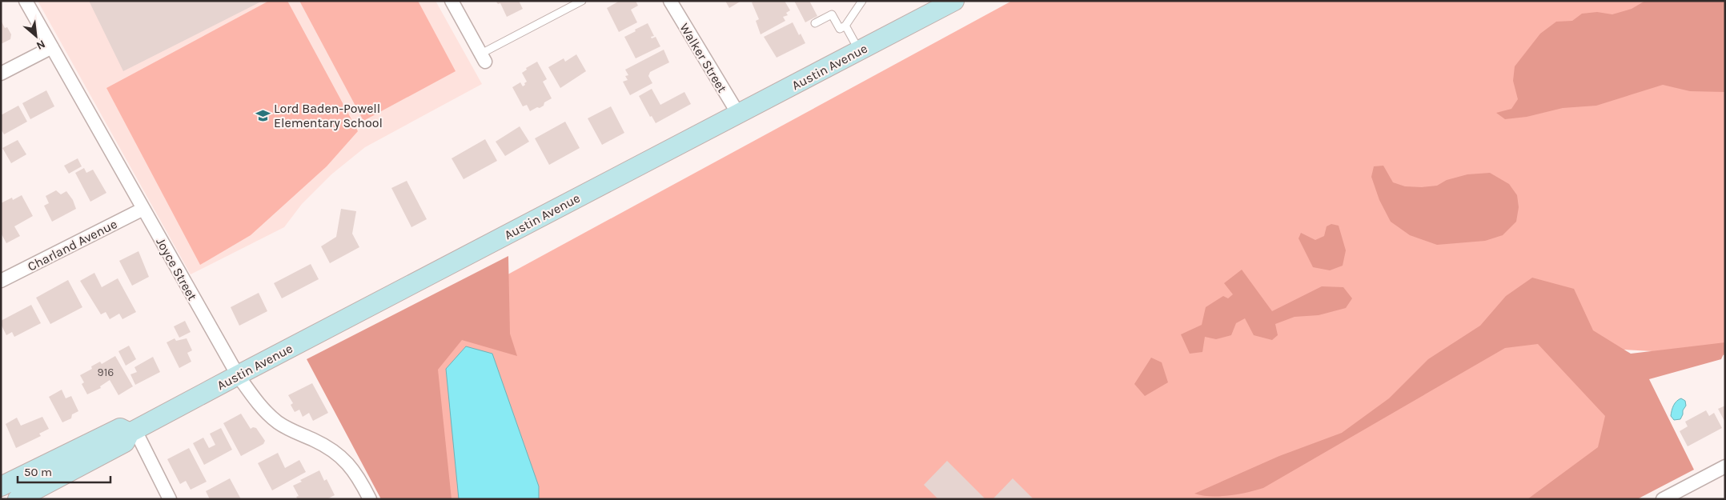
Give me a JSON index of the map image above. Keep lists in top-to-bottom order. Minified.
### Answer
{"streets":{"main road":["Austin Avenue"],"street":["Walker Street","Charland Avenue","Joyce Street"]},"crossings":[["Walker Street","Austin Avenue"],["Austin Avenue","Joyce Street"],["Charland Avenue","Joyce Street"]],"places":{"school or university":["Lord Baden-Powell Elementary School"]},"house_numbers":["916"],"scale_bar":"50 m","north":"bottom right"}
